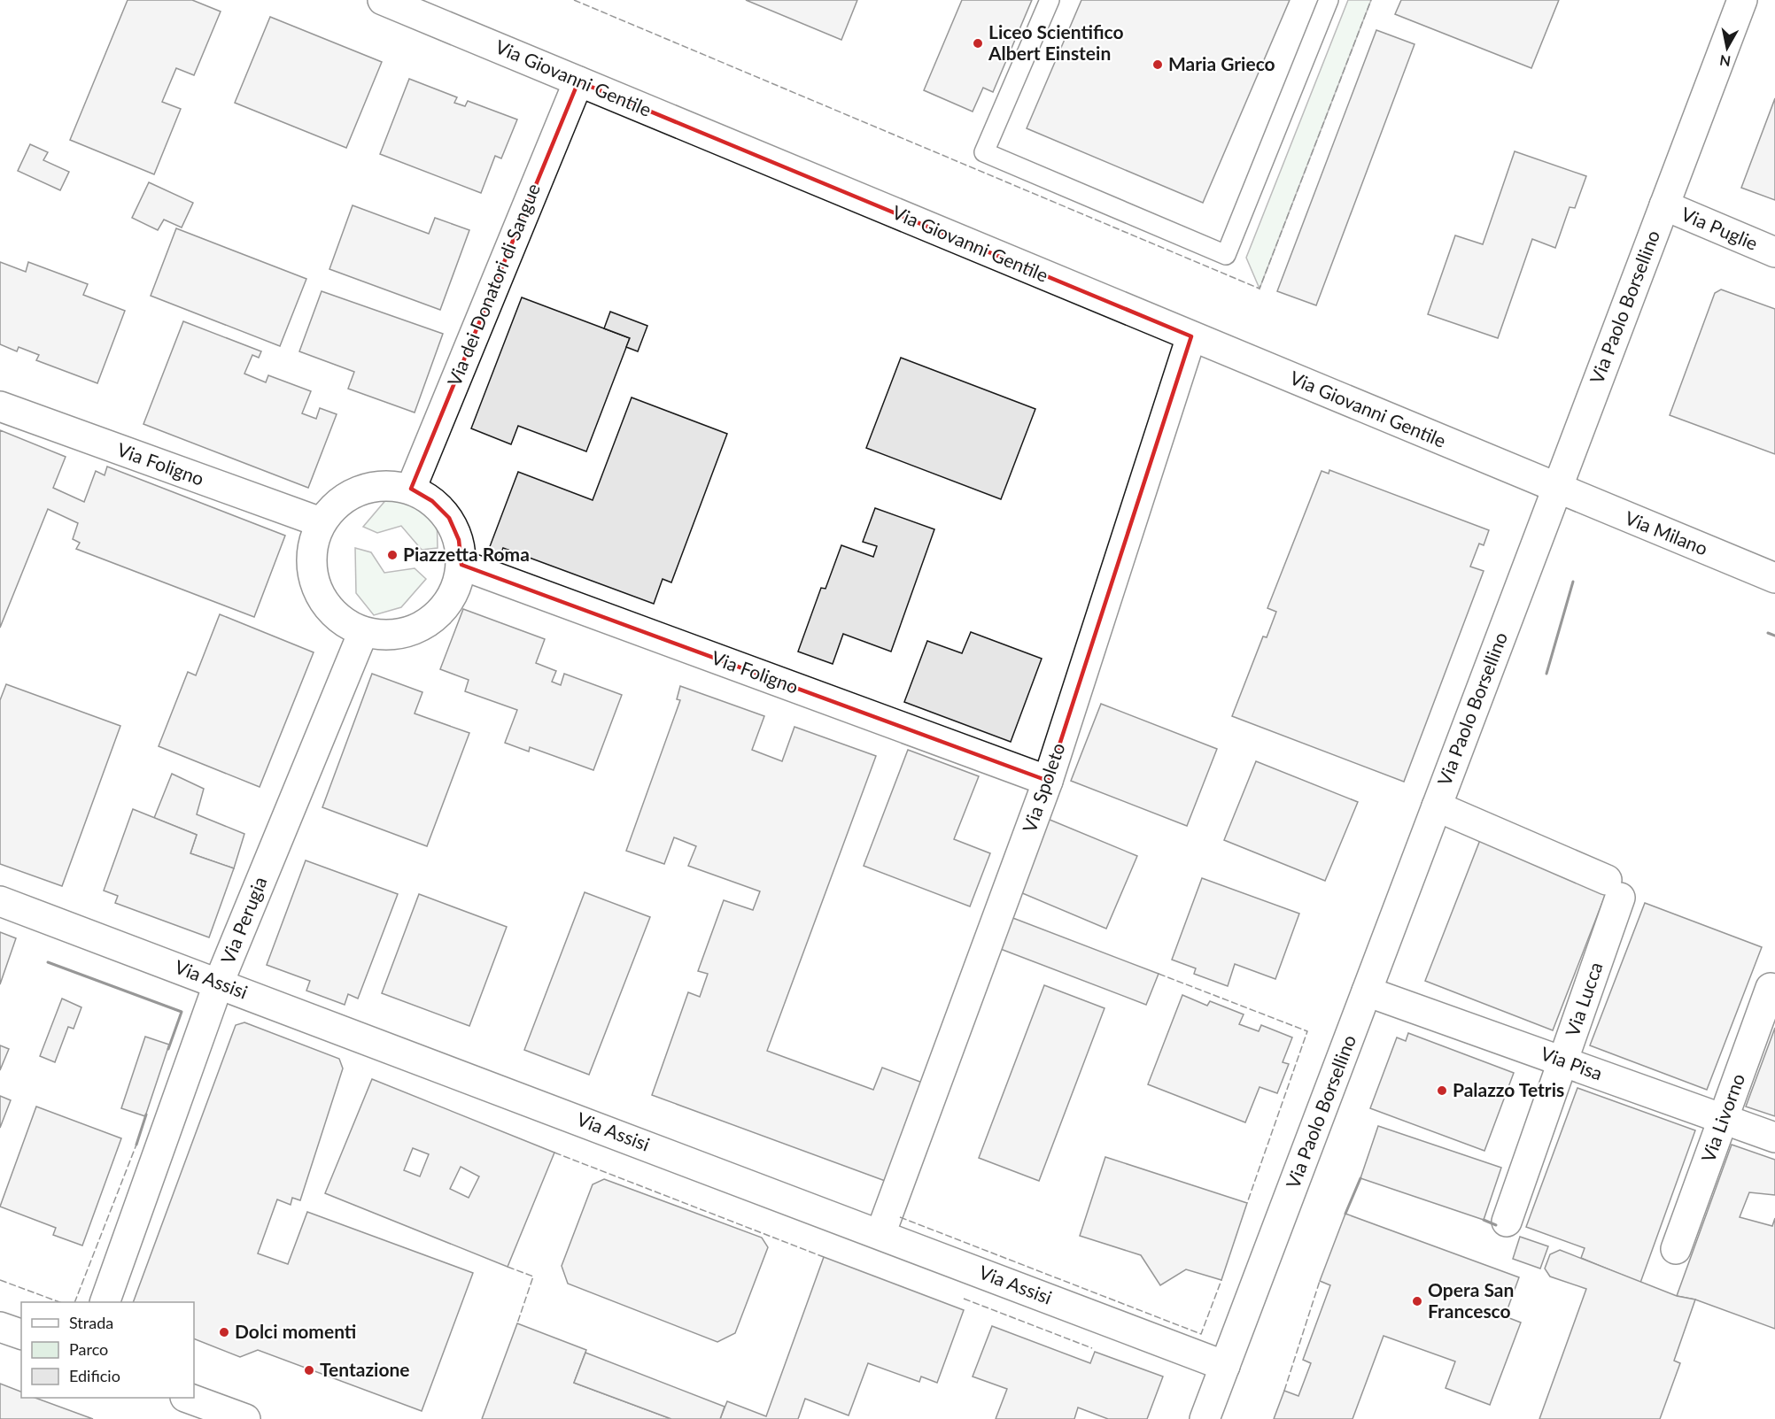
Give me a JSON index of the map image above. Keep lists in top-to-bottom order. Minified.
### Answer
{"streets":{"street":["Via Giovanni Gentile","Via Puglie","Via dei Donatori di Sangue","Via Paolo Borsellino","Via Foligno","Via Milano","Via Spoleto","Via Perugia","Via Assisi","Via Lucca","Via Pisa","Via Livorno"]},"crossings":[["Via Giovanni Gentile","Via dei Donatori di Sangue"],["Via Giovanni Gentile","Via Paolo Borsellino"],["Via Giovanni Gentile","Via Milano"],["Via Giovanni Gentile","Via Spoleto"],["Via Puglie","Via Paolo Borsellino"],["Via dei Donatori di Sangue","Via Foligno"],["Via dei Donatori di Sangue","Via Perugia"],["Via Paolo Borsellino","Via Milano"],["Via Paolo Borsellino","Via Assisi"],["Via Paolo Borsellino","Via Lucca"],["Via Paolo Borsellino","Via Pisa"],["Via Foligno","Via Spoleto"],["Via Foligno","Via Perugia"],["Via Spoleto","Via Assisi"],["Via Perugia","Via Assisi"],["Via Lucca","Via Pisa"],["Via Pisa","Via Livorno"]],"places":["Liceo Scientifico Albert Einstein","Maria Grieco","Piazzetta Roma","Palazzo Tetris","Opera San Francesco","Dolci momenti","Tentazione"],"legend":["Strada","Parco","Edificio"],"north":"bottom"}
